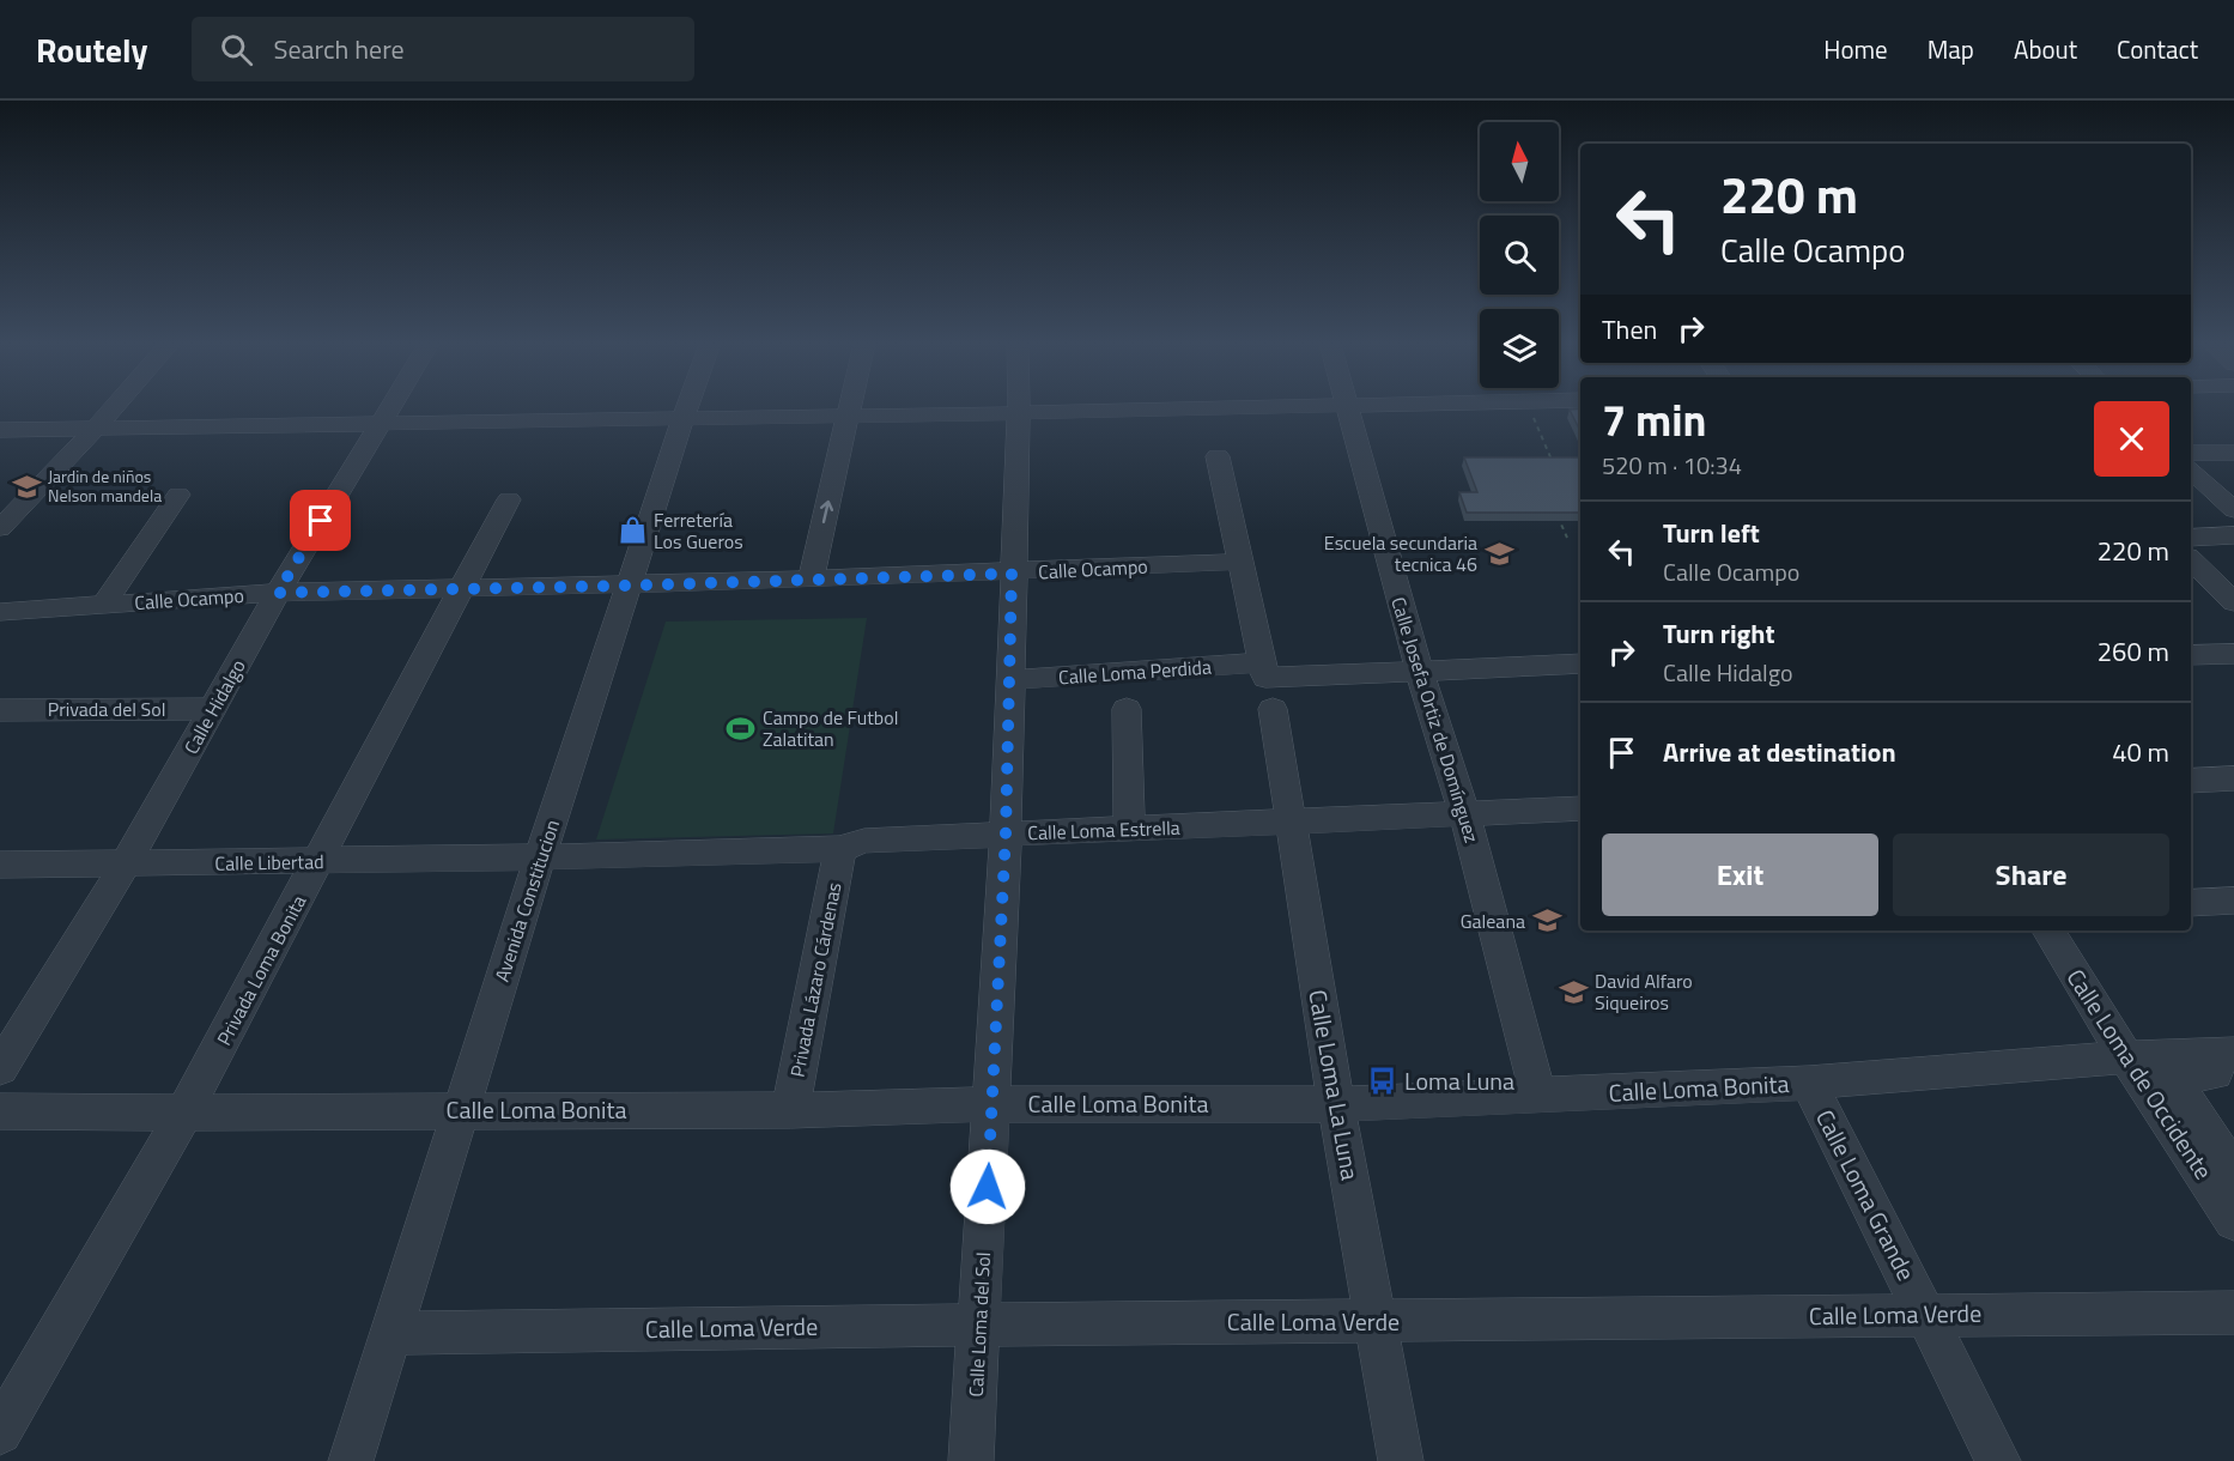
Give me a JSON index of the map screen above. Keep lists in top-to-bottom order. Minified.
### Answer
{"streets":{"street":["Calle Ocampo","Calle Loma Perdida","Calle Hidalgo","Privada del Sol","Calle Josefa Ortiz de Domínguez","Calle Loma Estrella","Calle Libertad","Avenida Constitucion","Privada Loma Bonita","Privada Lázaro Cárdenas","Calle Loma de Occidente","Calle Loma La Luna","Calle Loma Bonita","Calle Loma Grande","Calle Loma Verde","Calle Loma del Sol"]},"crossings":[["Calle Ocampo","Calle Hidalgo"],["Calle Ocampo","Avenida Constitucion"],["Calle Ocampo","Privada Loma Bonita"],["Calle Ocampo","Calle Loma La Luna"],["Calle Ocampo","Calle Loma del Sol"],["Calle Loma Perdida","Calle Josefa Ortiz de Domínguez"],["Calle Loma Perdida","Calle Loma La Luna"],["Calle Loma Perdida","Calle Loma del Sol"],["Calle Hidalgo","Privada del Sol"],["Calle Hidalgo","Calle Libertad"],["Calle Josefa Ortiz de Domínguez","Calle Loma Estrella"],["Calle Josefa Ortiz de Domínguez","Calle Loma Bonita"],["Calle Loma Estrella","Calle Libertad"],["Calle Loma Estrella","Avenida Constitucion"],["Calle Loma Estrella","Privada Lázaro Cárdenas"],["Calle Loma Estrella","Calle Loma La Luna"],["Calle Loma Estrella","Calle Loma del Sol"],["Calle Libertad","Avenida Constitucion"],["Calle Libertad","Privada Loma Bonita"],["Avenida Constitucion","Calle Loma Bonita"],["Avenida Constitucion","Calle Loma Verde"],["Privada Loma Bonita","Calle Loma Bonita"],["Privada Lázaro Cárdenas","Calle Loma Bonita"],["Calle Loma de Occidente","Calle Loma Bonita"],["Calle Loma La Luna","Calle Loma Bonita"],["Calle Loma La Luna","Calle Loma Verde"],["Calle Loma Bonita","Calle Loma Grande"],["Calle Loma Bonita","Calle Loma del Sol"],["Calle Loma Grande","Calle Loma Verde"],["Calle Loma Verde","Calle Loma del Sol"]],"places":{"school or university":["Jardin de niños Nelson mandela","Escuela secundaria tecnica 46","Galeana","David Alfaro Siqueiros"],"shop":["Ferretería Los Gueros"],"sports":["Campo de Futbol Zalatitan"],"bus stop":["Loma Luna"]},"north":"top","page":{"header":"Routely","search":"Search here","nav":["Home","Map","About","Contact"],"turn":["220 m","Calle Ocampo"],"then":"Then","heading":["7 min","520 m · 10:34"],"list":[{"name":"Turn left","note":"Calle Ocampo","value":"220 m"},{"name":"Turn right","note":"Calle Hidalgo","value":"260 m"},{"name":"Arrive at destination","value":"40 m"}],"buttons":["Exit","Share"]}}
